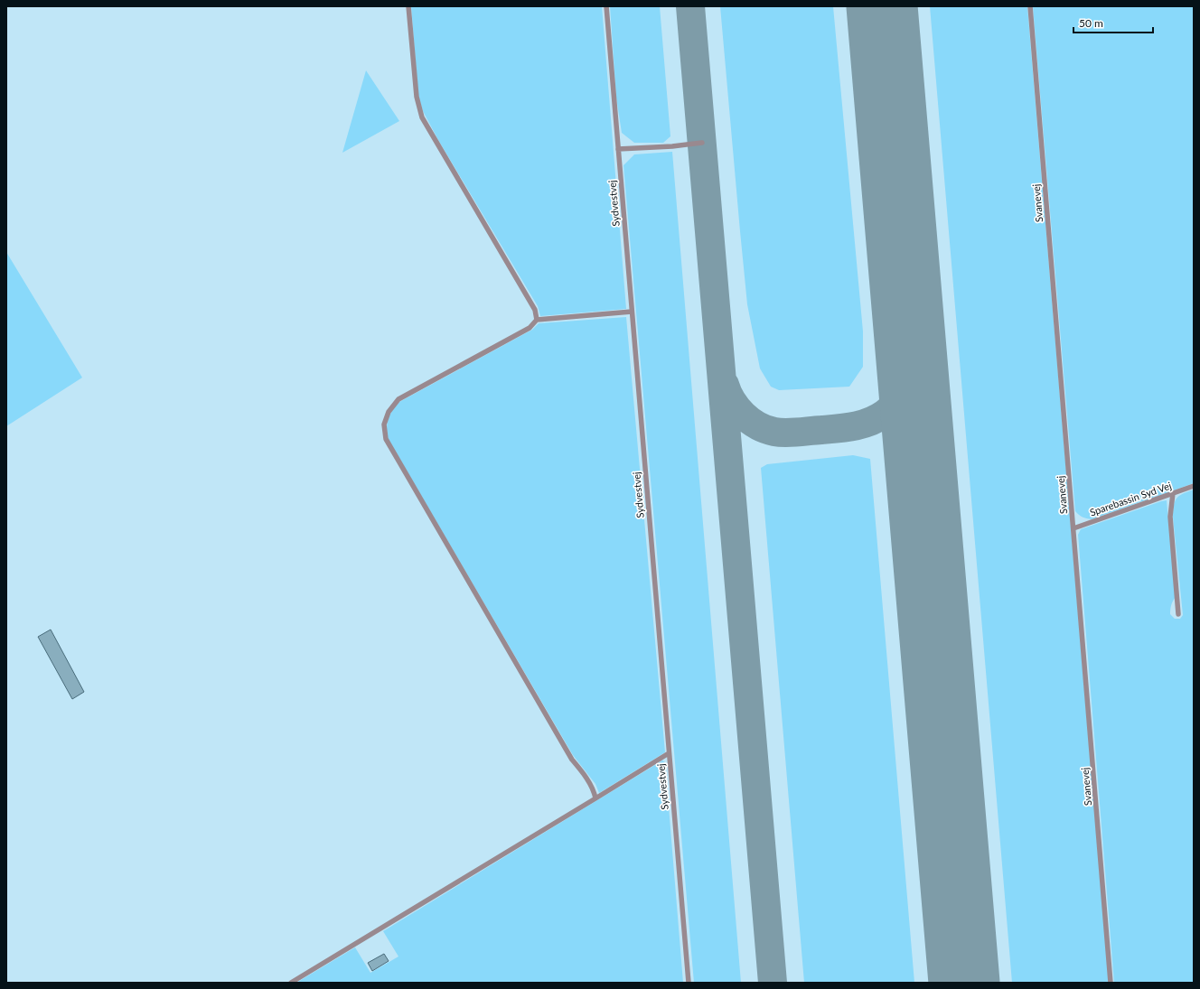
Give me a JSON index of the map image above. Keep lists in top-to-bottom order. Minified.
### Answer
{"streets":{"lane":["Sydvestvej","Svanevej","Sparebassin Syd Vej"]},"crossings":[["Svanevej","Sparebassin Syd Vej"]],"scale_bar":"50 m"}
